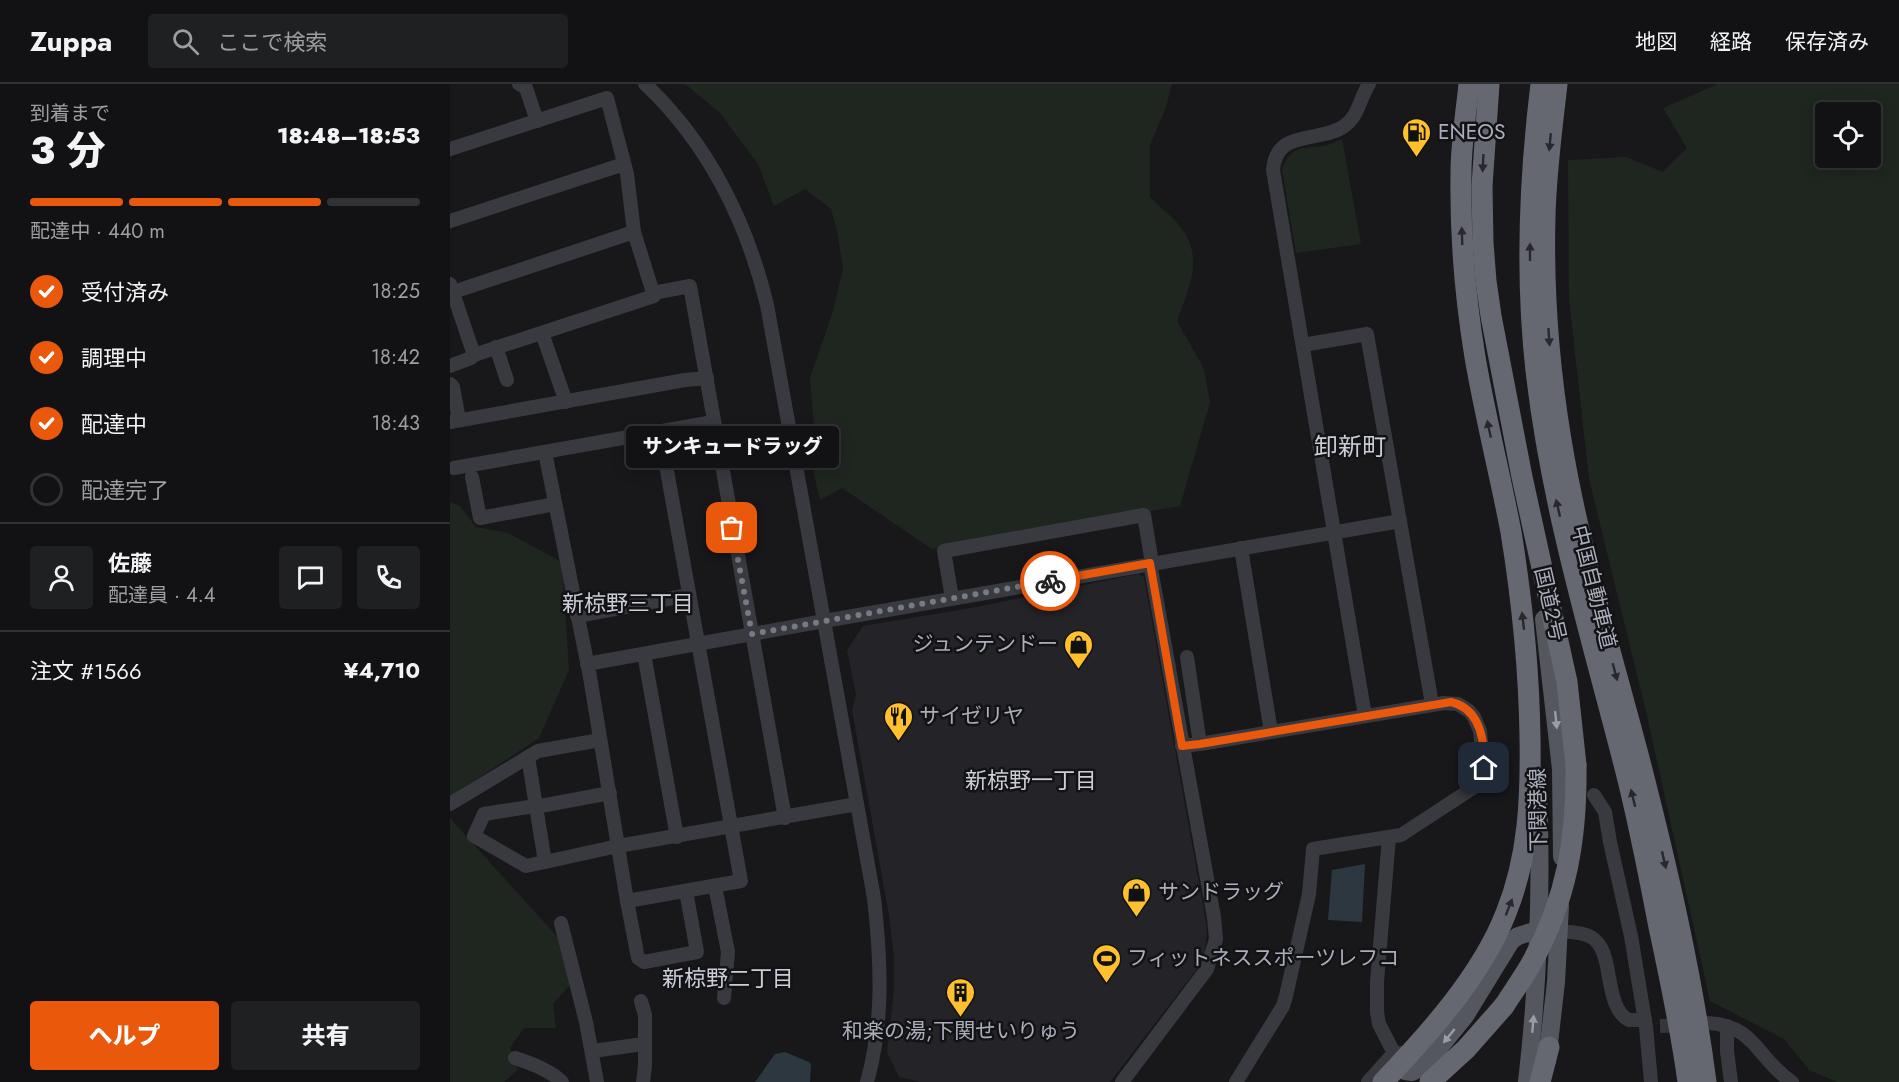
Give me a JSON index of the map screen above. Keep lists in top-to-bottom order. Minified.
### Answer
{"streets":{"highway":["中国自動車道","国道2号"],"main road":["下関港線"]},"crossings":[["国道2号","下関港線"]],"districts":["卸新町","新椋野三丁目","新椋野一丁目","新椋野二丁目"],"places":{"fuel station":["ENEOS"],"other":["サンキュードラッグ"],"shop":["ジュンテンドー","サンドラッグ"],"restaurant":["サイゼリヤ"],"sports":["フィットネススポーツレフコ"],"building":["和楽の湯;下関せいりゅう"]},"page":{"header":"Zuppa","search":"ここで検索","nav":["地図","経路","保存済み"],"heading":["3 分","到着まで","18:48–18:53"],"panel":["佐藤","配達員 · 4.4","注文 #1566","¥4,710"],"bar":"配達中 · 440 m","list":[["受付済み","18:25"],["調理中","18:42"],["配達中","18:43"],"配達完了"],"bubble":"サンキュードラッグ","buttons":["ヘルプ","共有"]}}
